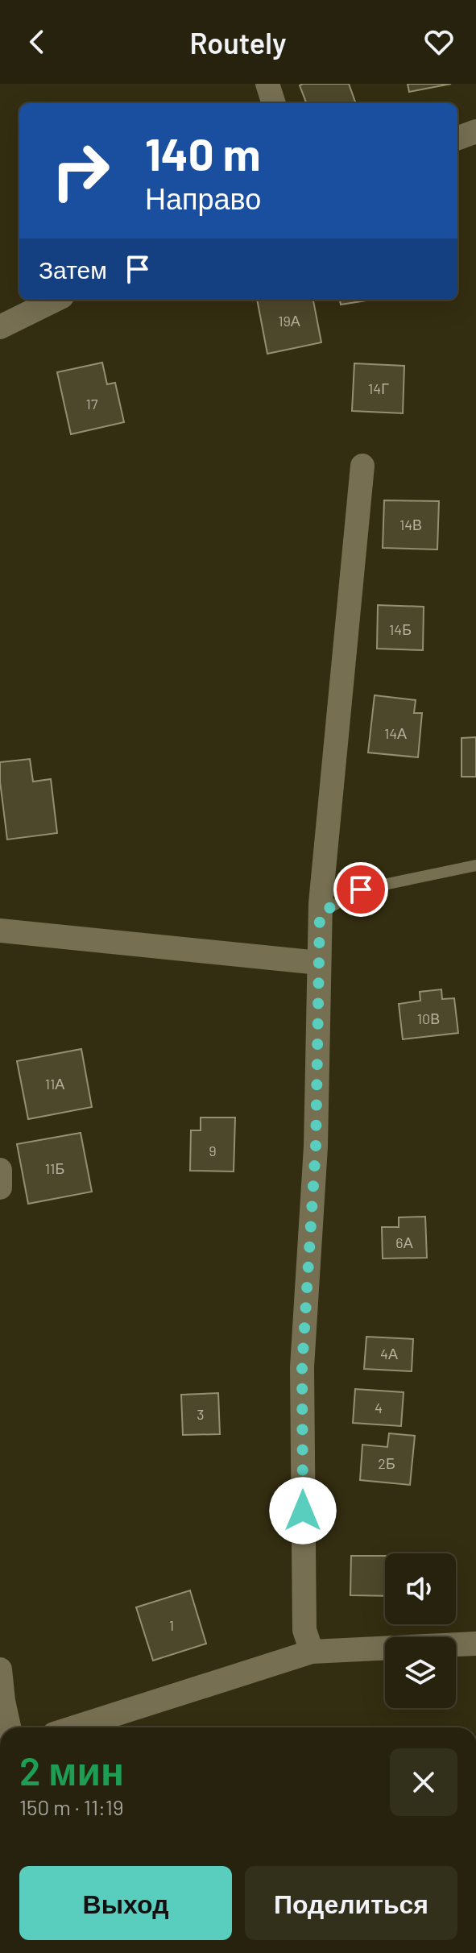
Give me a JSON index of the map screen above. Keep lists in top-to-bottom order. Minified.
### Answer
{"house_numbers":["19А","14Г","17","14В","14Б","14А","10В","11А","9","11Б","6А","4А","4","3","2Б","1"],"page":{"header":"Routely","turn":["140 m","Направо"],"then":"Затем","heading":["2 мин","150 m · 11:19"],"buttons":["Выход","Поделиться"]}}
